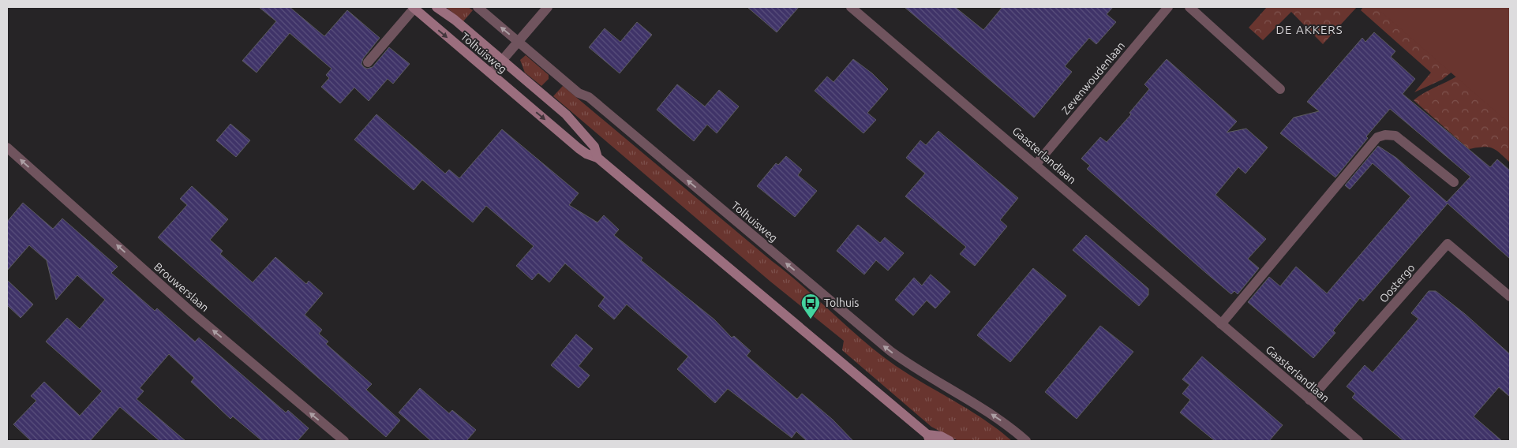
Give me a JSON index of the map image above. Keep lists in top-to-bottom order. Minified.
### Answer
{"streets":{"street":["Tolhuisweg","Zevenwoudenlaan","Gaasterlandlaan","Oostergo","Brouwerslaan"]},"crossings":[["Zevenwoudenlaan","Gaasterlandlaan"],["Gaasterlandlaan","Oostergo"]],"one_way":["Brouwerslaan"],"districts":["DE AKKERS"],"places":{"bus stop":["Tolhuis"]}}
